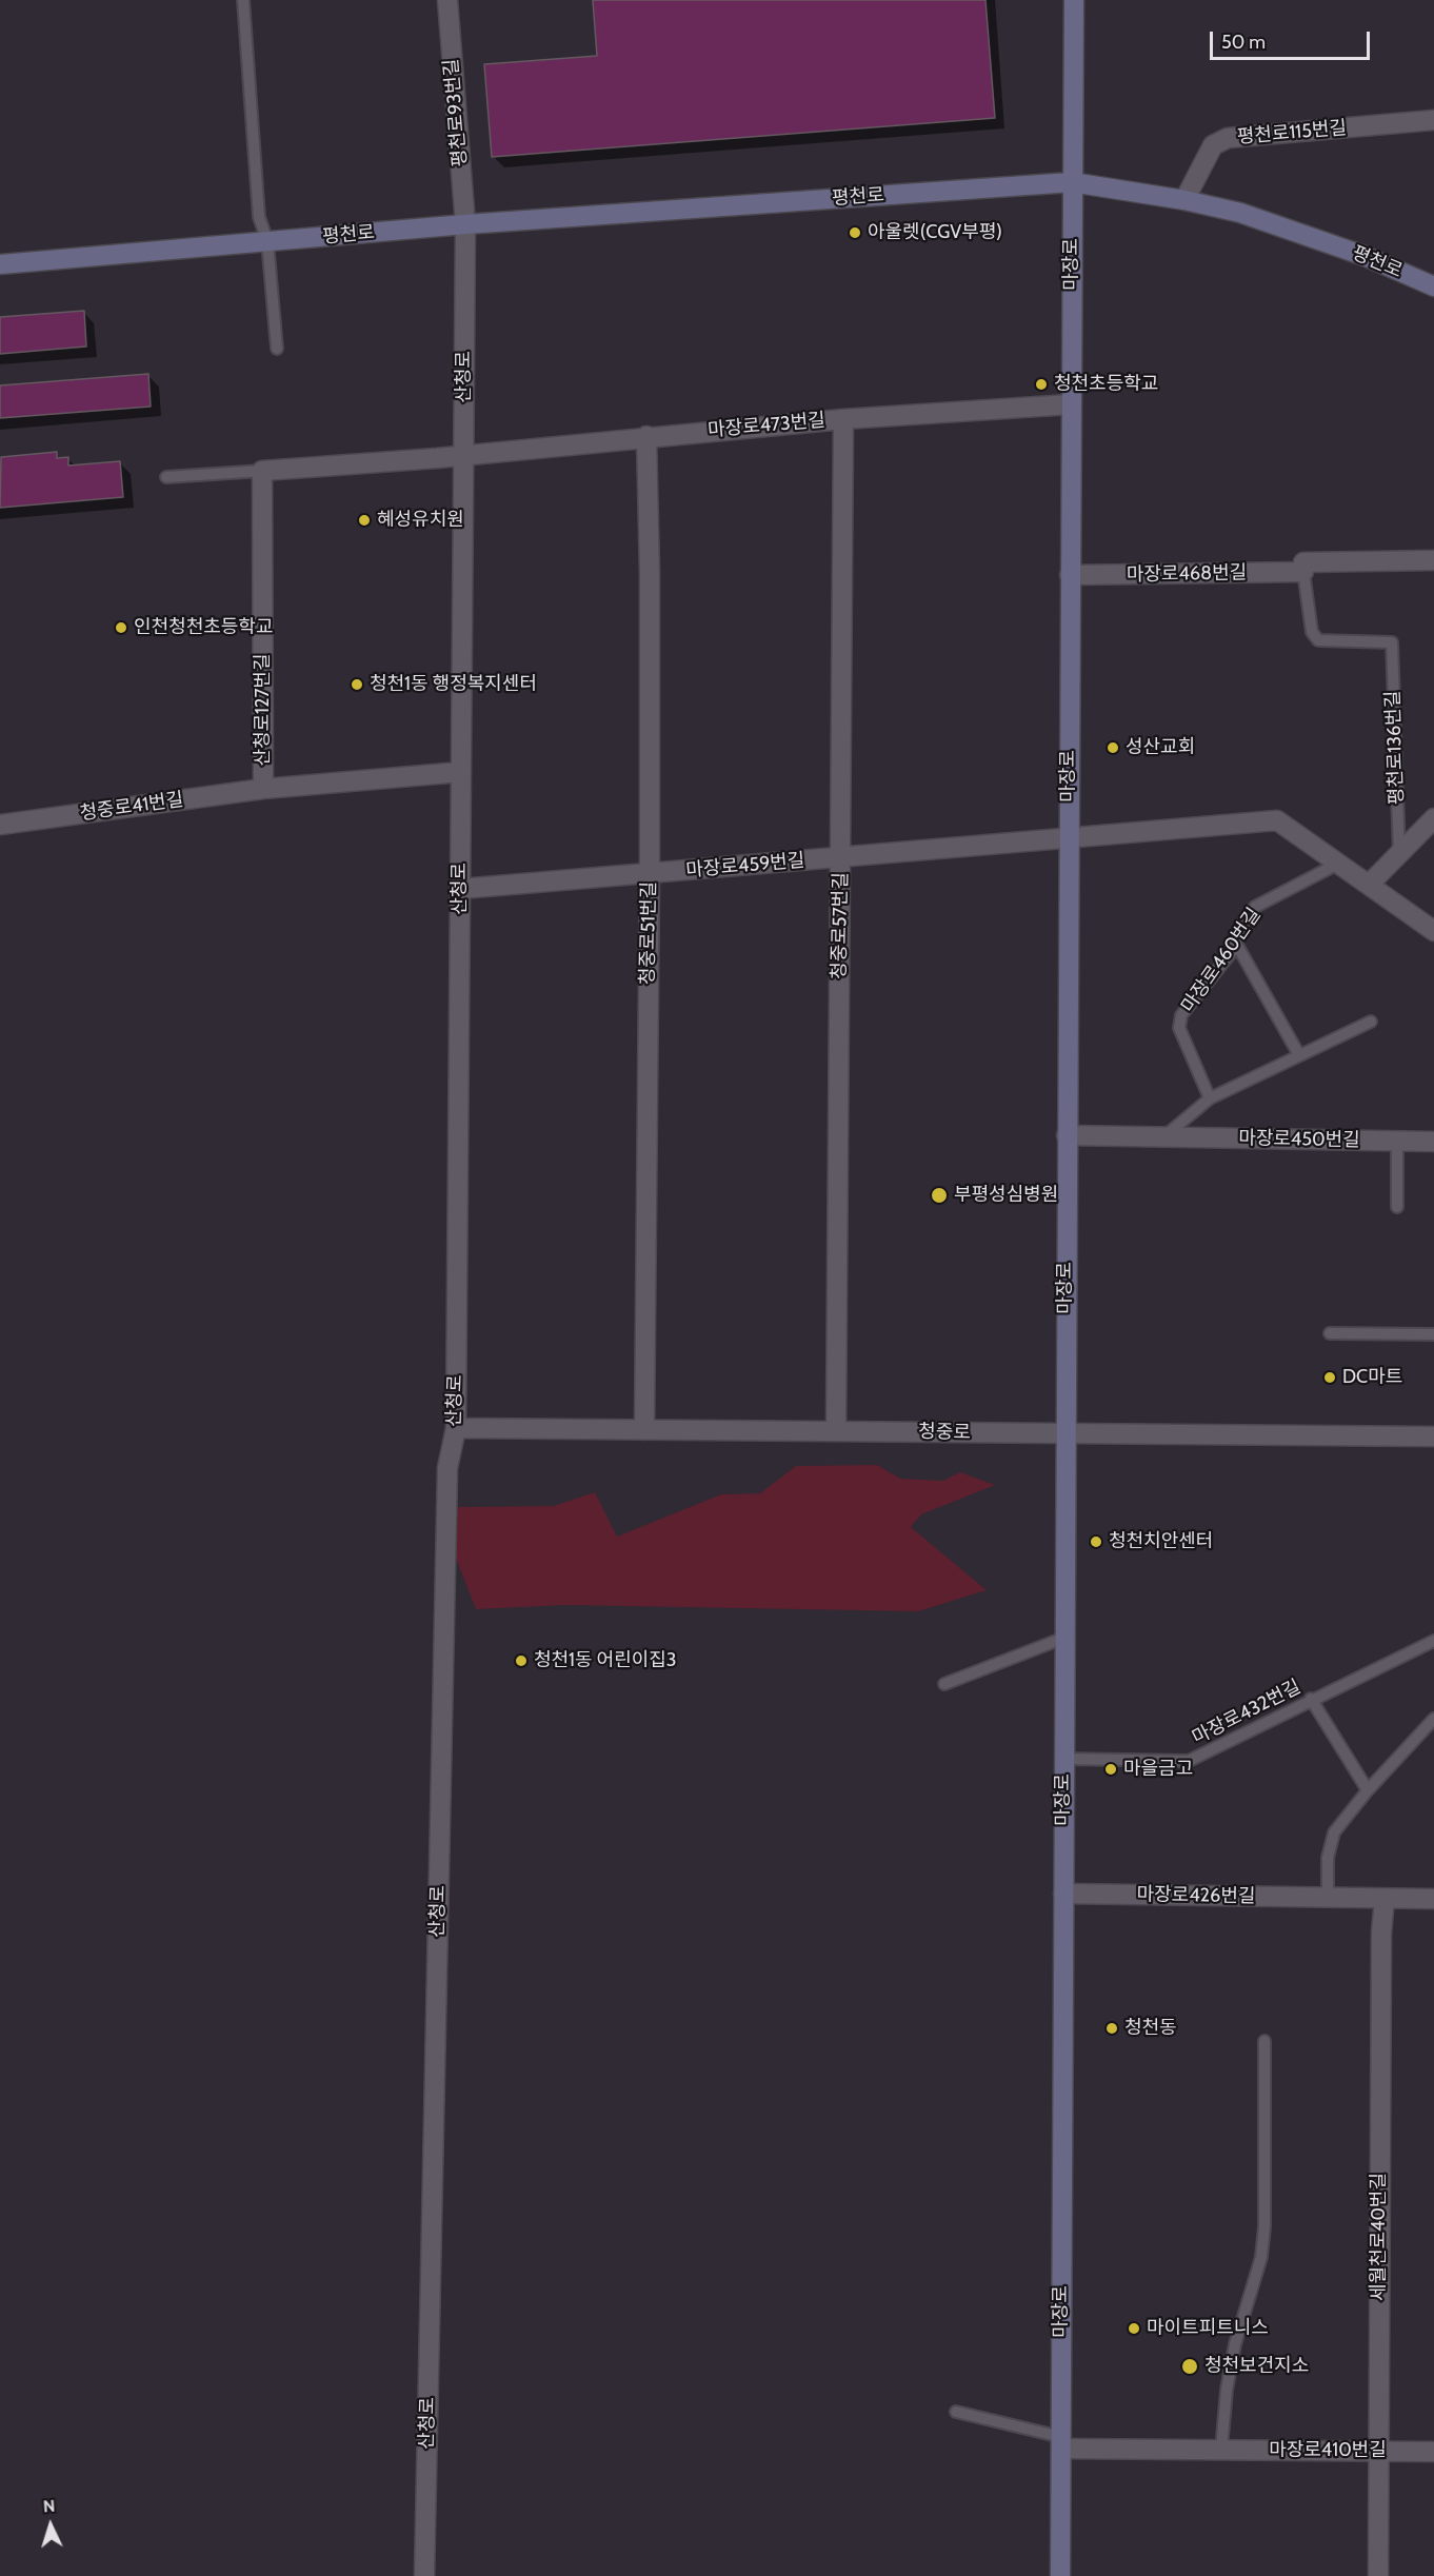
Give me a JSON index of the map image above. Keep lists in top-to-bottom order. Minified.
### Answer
{"streets":{"main road":["평천로","마장로"],"street":["평천로93번길","평천로115번길","산청로","마장로473번길","마장로468번길","산청로127번길","평천로136번길","청중로41번길","마장로459번길","청중로57번길","청중로51번길","마장로450번길","청중로","마장로426번길","세월천로40번길","마장로410번길"],"lane":["마장로460번길","마장로432번길"]},"crossings":[["평천로93번길","평천로"],["평천로93번길","산청로"],["평천로115번길","평천로"],["평천로","마장로"],["평천로","산청로"],["마장로","마장로473번길"],["마장로","마장로468번길"],["마장로","마장로459번길"],["마장로","마장로450번길"],["마장로","청중로"],["마장로","마장로432번길"],["마장로","마장로426번길"],["마장로","마장로410번길"],["산청로","마장로473번길"],["산청로","산청로127번길"],["산청로","마장로459번길"],["산청로","청중로"],["마장로473번길","청중로57번길"],["마장로473번길","청중로51번길"],["마장로468번길","평천로136번길"],["산청로127번길","청중로41번길"],["마장로459번길","청중로57번길"],["마장로459번길","청중로51번길"],["청중로57번길","청중로"],["청중로51번길","청중로"],["마장로426번길","세월천로40번길"],["세월천로40번길","마장로410번길"]],"places":["아울렛(CGV부평)","청천초등학교","혜성유치원","인천청천초등학교","청천1동 행정복지센터","성산교회","부평성심병원","DC마트","청천치안센터","청천1동 어린이집3","마을금고","청천동","마이트피트니스","청천보건지소"],"scale_bar":"50 m","north":"top"}
